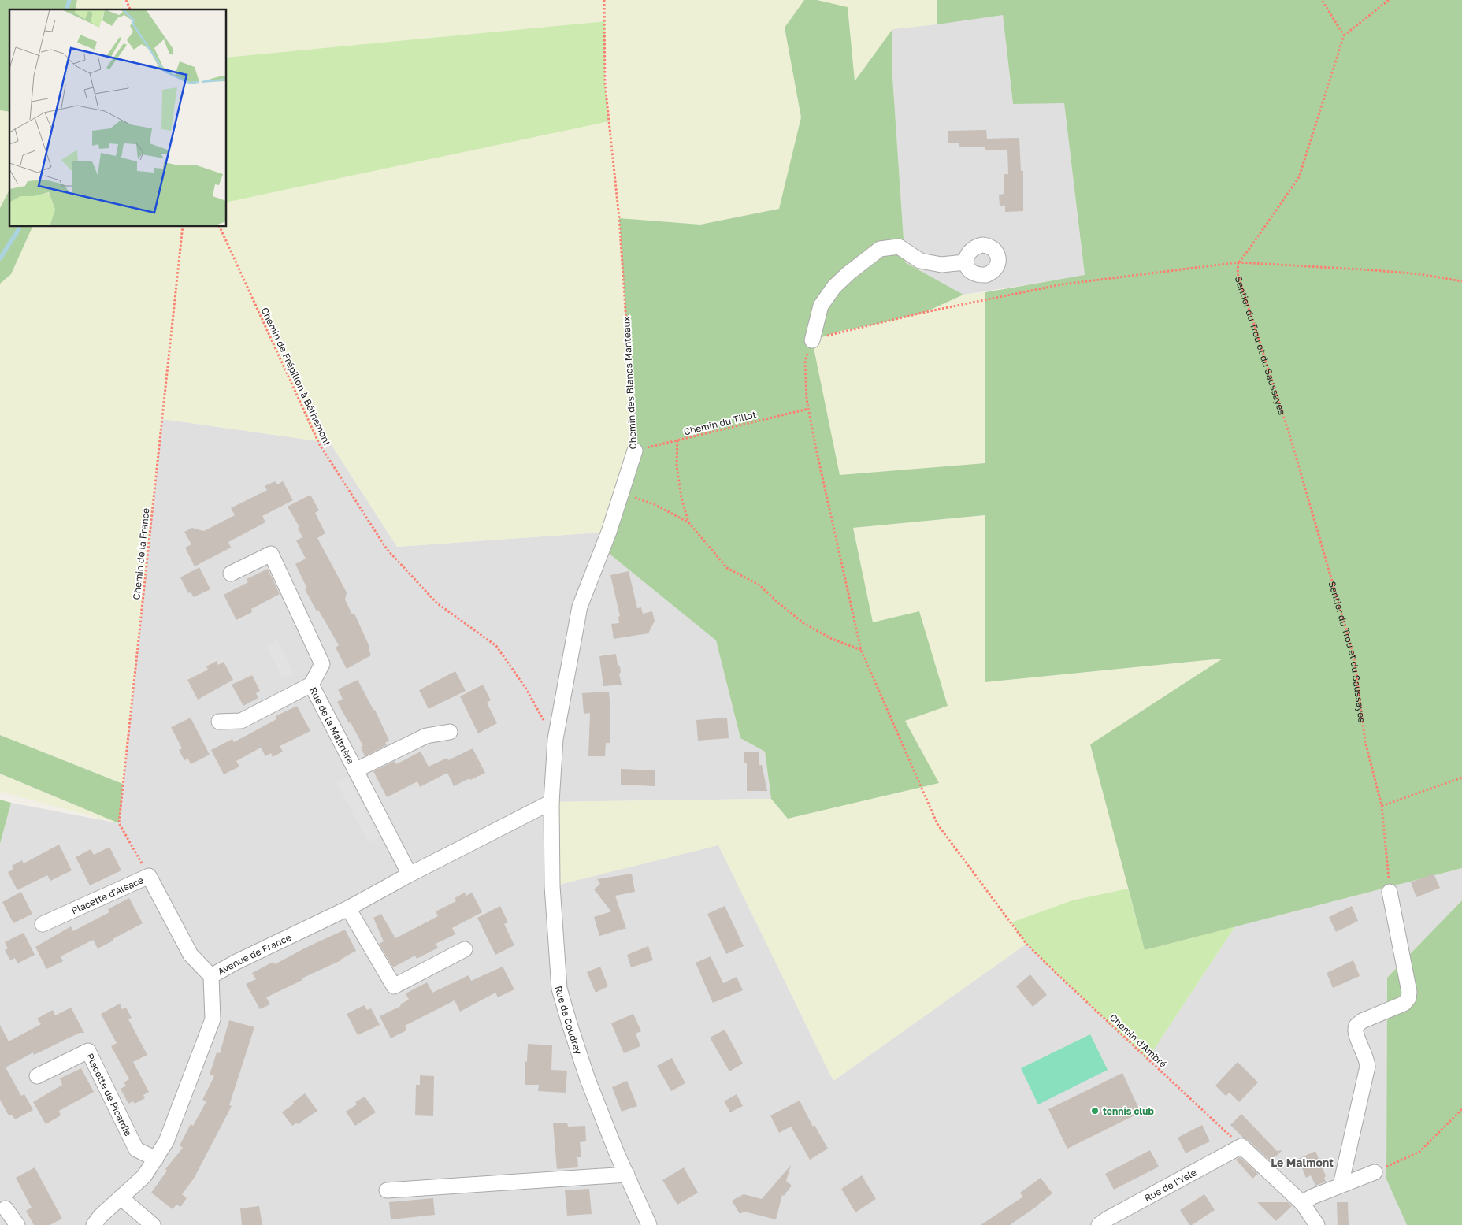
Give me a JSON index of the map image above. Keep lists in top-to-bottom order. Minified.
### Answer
{"streets":{"street":["Chemin des Blancs Manteaux","Rue de la Maltrière","Placette d'Alsace","Avenue de France","Rue de Coudray","Placette de Picardie","Rue de l'Ysle"],"path":["Sentier du Trou et du Saussayes","Chemin de Frépillon à Béthemont","Chemin du Tillot","Chemin de la France","Chemin d'Ambré"]},"crossings":[["Chemin de Frépillon à Béthemont","Chemin des Blancs Manteaux"],["Chemin des Blancs Manteaux","Chemin du Tillot"],["Chemin des Blancs Manteaux","Avenue de France"],["Chemin des Blancs Manteaux","Rue de Coudray"],["Chemin du Tillot","Chemin d'Ambré"],["Chemin de la France","Placette d'Alsace"],["Rue de la Maltrière","Avenue de France"],["Placette d'Alsace","Avenue de France"],["Avenue de France","Rue de Coudray"],["Avenue de France","Placette de Picardie"],["Chemin d'Ambré","Rue de l'Ysle"]],"districts":["Le Malmont"],"places":["tennis club"]}
